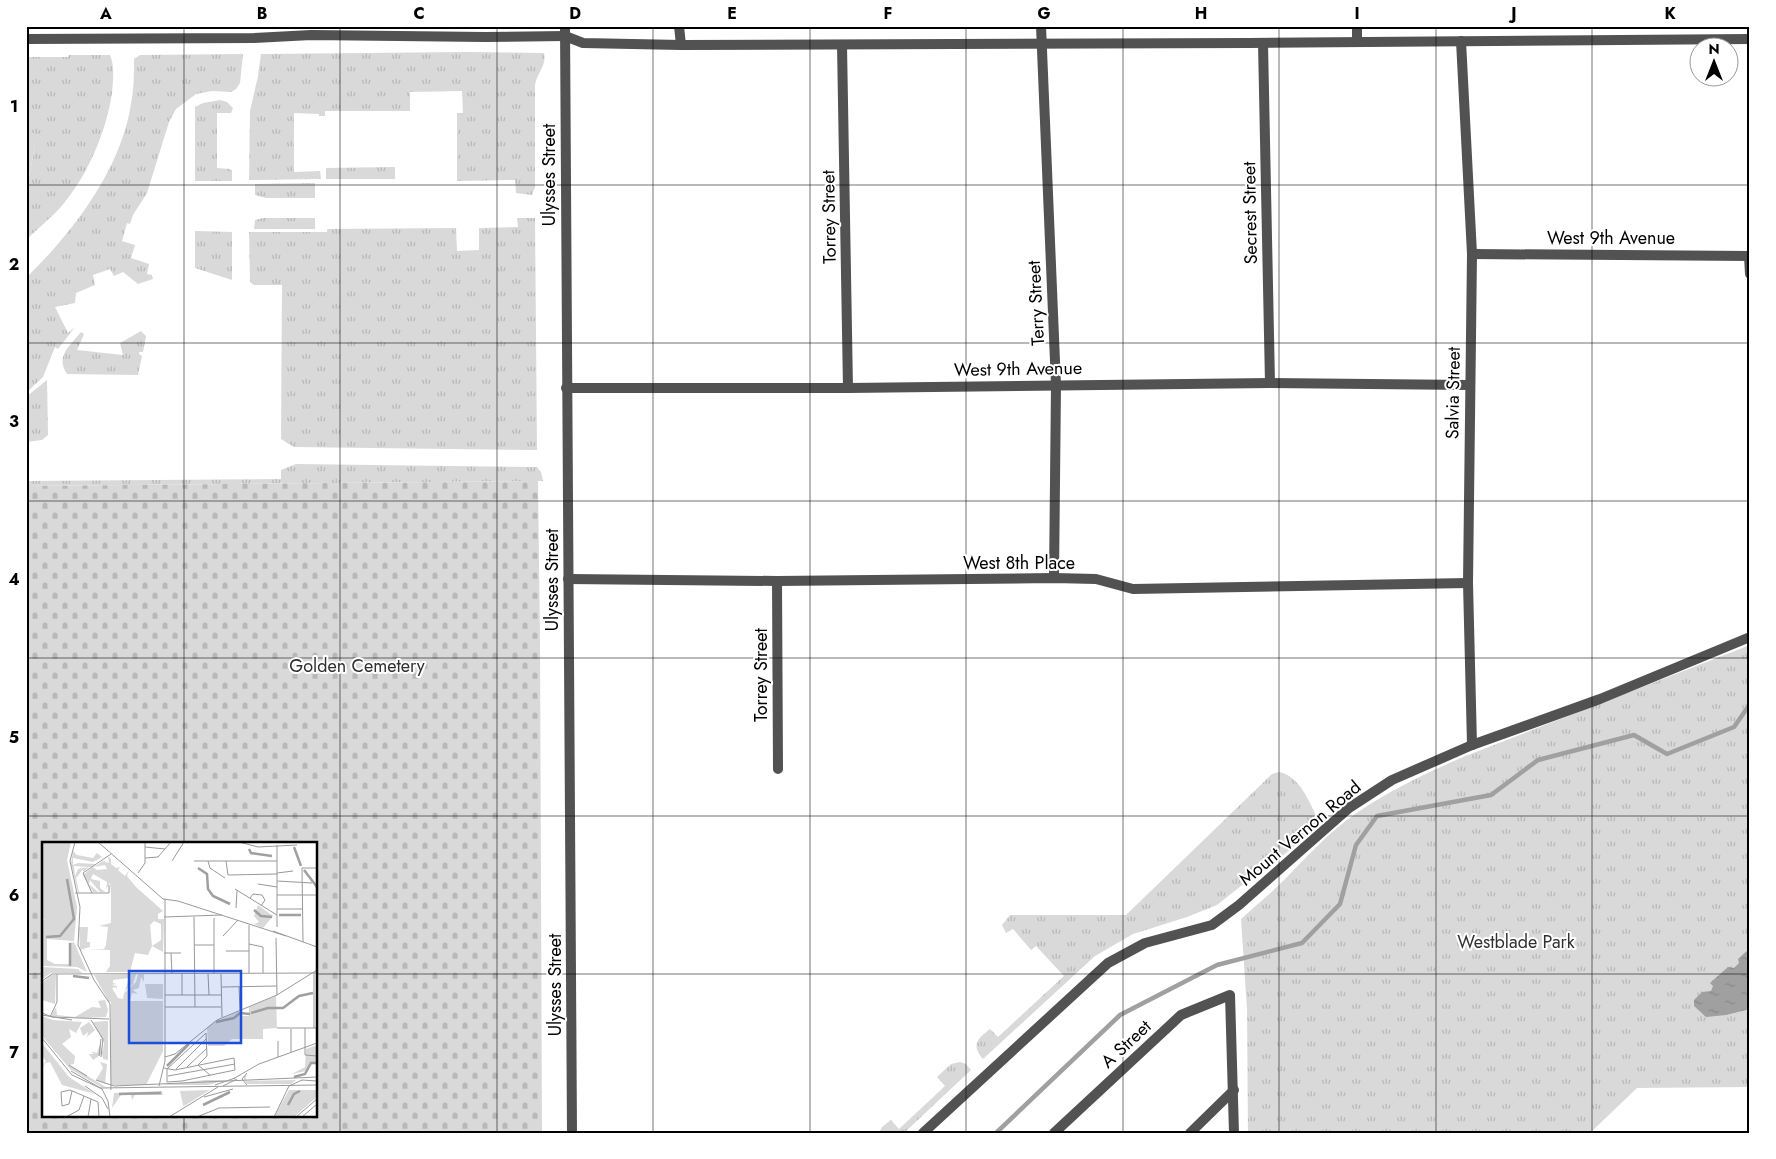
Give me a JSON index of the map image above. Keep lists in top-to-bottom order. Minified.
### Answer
{"streets":{"street":["Ulysses Street","Secrest Street","Torrey Street","West 9th Avenue","Terry Street","Salvia Street","West 8th Place","Mount Vernon Road","A Street"]},"crossings":[["Ulysses Street","West 9th Avenue"],["Ulysses Street","West 8th Place"],["Secrest Street","West 9th Avenue"],["Torrey Street","West 9th Avenue"],["Torrey Street","West 8th Place"],["West 9th Avenue","Terry Street"],["West 9th Avenue","Salvia Street"],["Terry Street","West 8th Place"],["Salvia Street","West 8th Place"],["Salvia Street","Mount Vernon Road"]],"parks":["Golden Cemetery","Westblade Park"],"north":"top","grid":{"columns":["A","B","C","D","E","F","G","H","I","J","K"],"rows":["1","2","3","4","5","6","7"]}}
